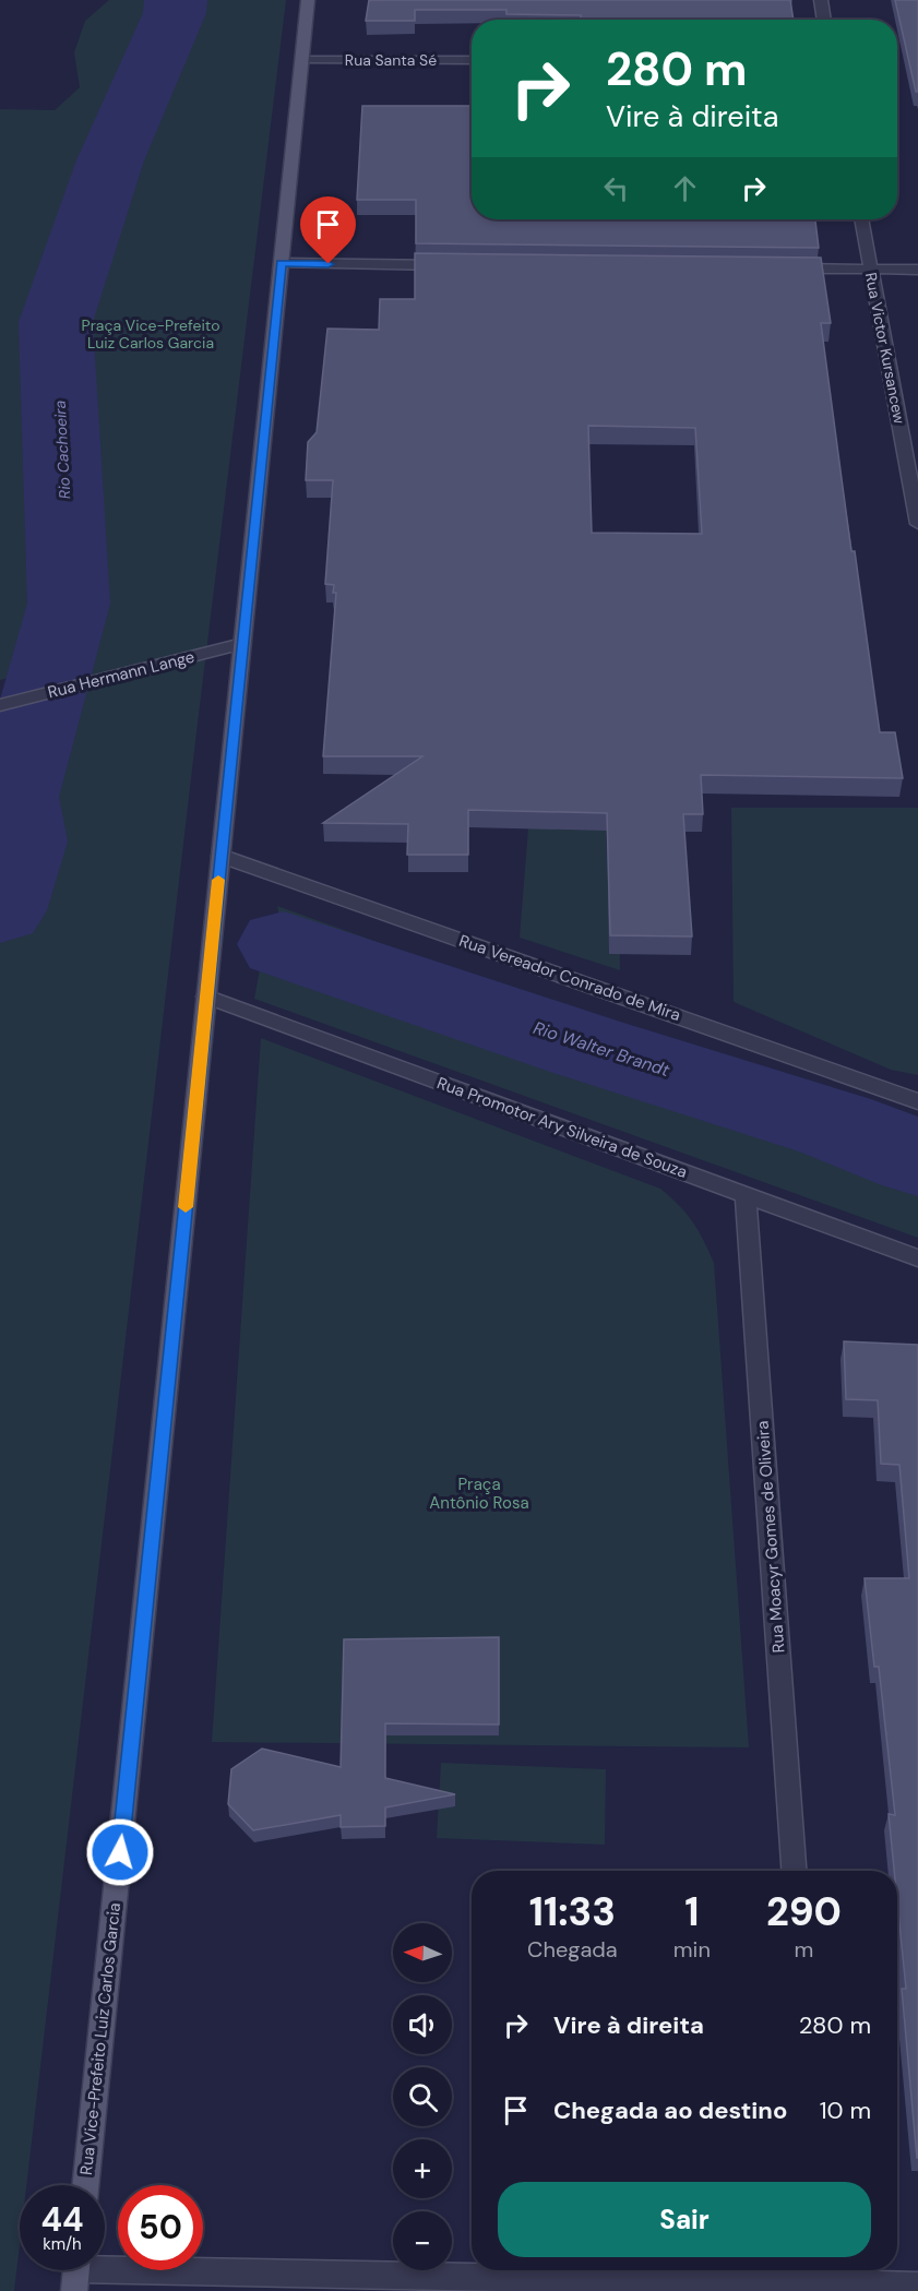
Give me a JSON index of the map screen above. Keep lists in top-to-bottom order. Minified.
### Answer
{"streets":{"main road":["Rua Vice-Prefeito Luiz Carlos Garcia"],"street":["Rua Santa Sé","Rua Victor Kursancew","Rua Hermann Lange","Rua Vereador Conrado de Mira","Rua Promotor Ary Silveira de Souza","Rua Moacyr Gomes de Oliveira"]},"crossings":[["Rua Santa Sé","Rua Vice-Prefeito Luiz Carlos Garcia"],["Rua Hermann Lange","Rua Vice-Prefeito Luiz Carlos Garcia"],["Rua Vereador Conrado de Mira","Rua Vice-Prefeito Luiz Carlos Garcia"],["Rua Promotor Ary Silveira de Souza","Rua Moacyr Gomes de Oliveira"],["Rua Promotor Ary Silveira de Souza","Rua Vice-Prefeito Luiz Carlos Garcia"]],"water":["Rio Cachoeira","Rio Walter Brandt"],"parks":["Praça Vice-Prefeito Luiz Carlos Garcia","Praça Antônio Rosa"],"north":"left","page":{"turn":["280 m","Vire à direita"],"eta":["11:33","Chegada","1","min","290","m"],"map_buttons":["+","−"],"list":[{"name":"Vire à direita","value":"280 m"},{"name":"Chegada ao destino","value":"10 m"}],"buttons":"Sair","speed":"44 km/h","limit":"50"}}
